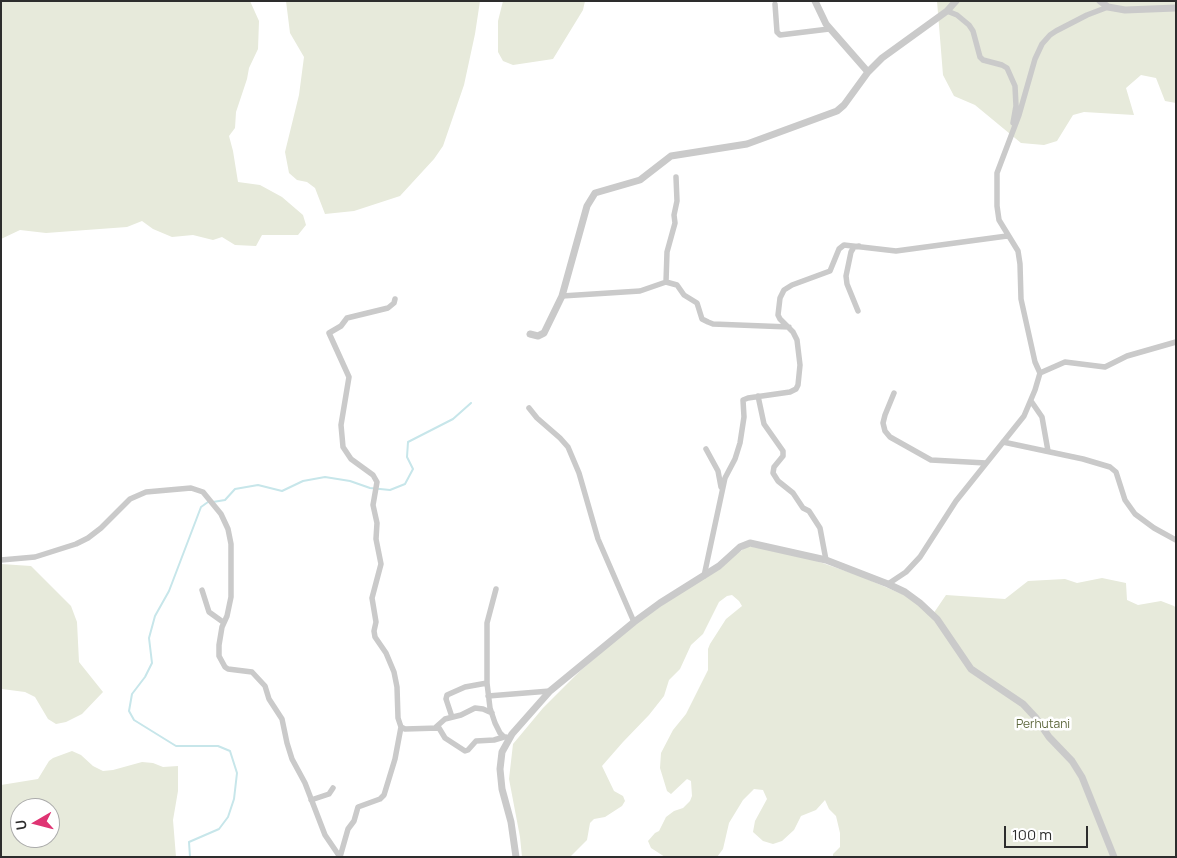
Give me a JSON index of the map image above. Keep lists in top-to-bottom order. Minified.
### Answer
{"parks":["Perhutani"],"scale_bar":"100 m","north":"left"}
